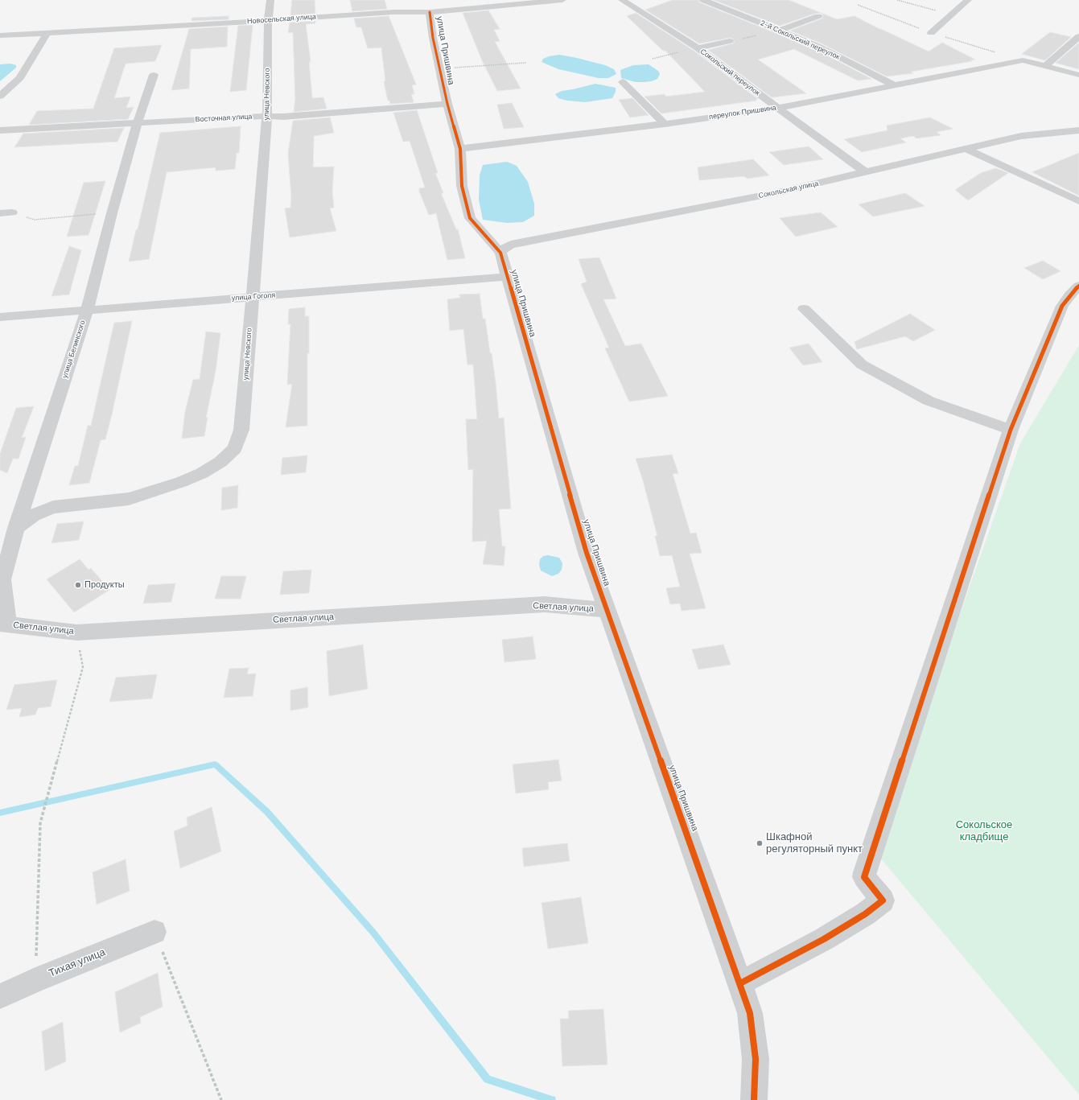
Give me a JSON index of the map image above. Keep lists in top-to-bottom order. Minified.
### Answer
{"streets":{"street":["Новосельская улица","2-й Сокольский переулок","улица Пришвина","Сокольский переулок","улица Невского","переулок Пришвина","Восточная улица","Сокольская улица","улица Гоголя","улица Белинского","Светлая улица","Тихая улица"]},"crossings":[["Новосельская улица","улица Пришвина"],["Новосельская улица","улица Невского"],["2-й Сокольский переулок","переулок Пришвина"],["улица Пришвина","переулок Пришвина"],["улица Пришвина","Восточная улица"],["улица Пришвина","Сокольская улица"],["улица Пришвина","улица Гоголя"],["улица Пришвина","Светлая улица"],["Сокольский переулок","переулок Пришвина"],["Сокольский переулок","Сокольская улица"],["улица Невского","Восточная улица"],["улица Невского","улица Гоголя"],["улица Невского","улица Белинского"],["Восточная улица","улица Белинского"],["улица Гоголя","улица Белинского"],["улица Белинского","Светлая улица"]],"parks":["Сокольское кладбище"],"places":["Продукты","Шкафной регуляторный пункт"]}
